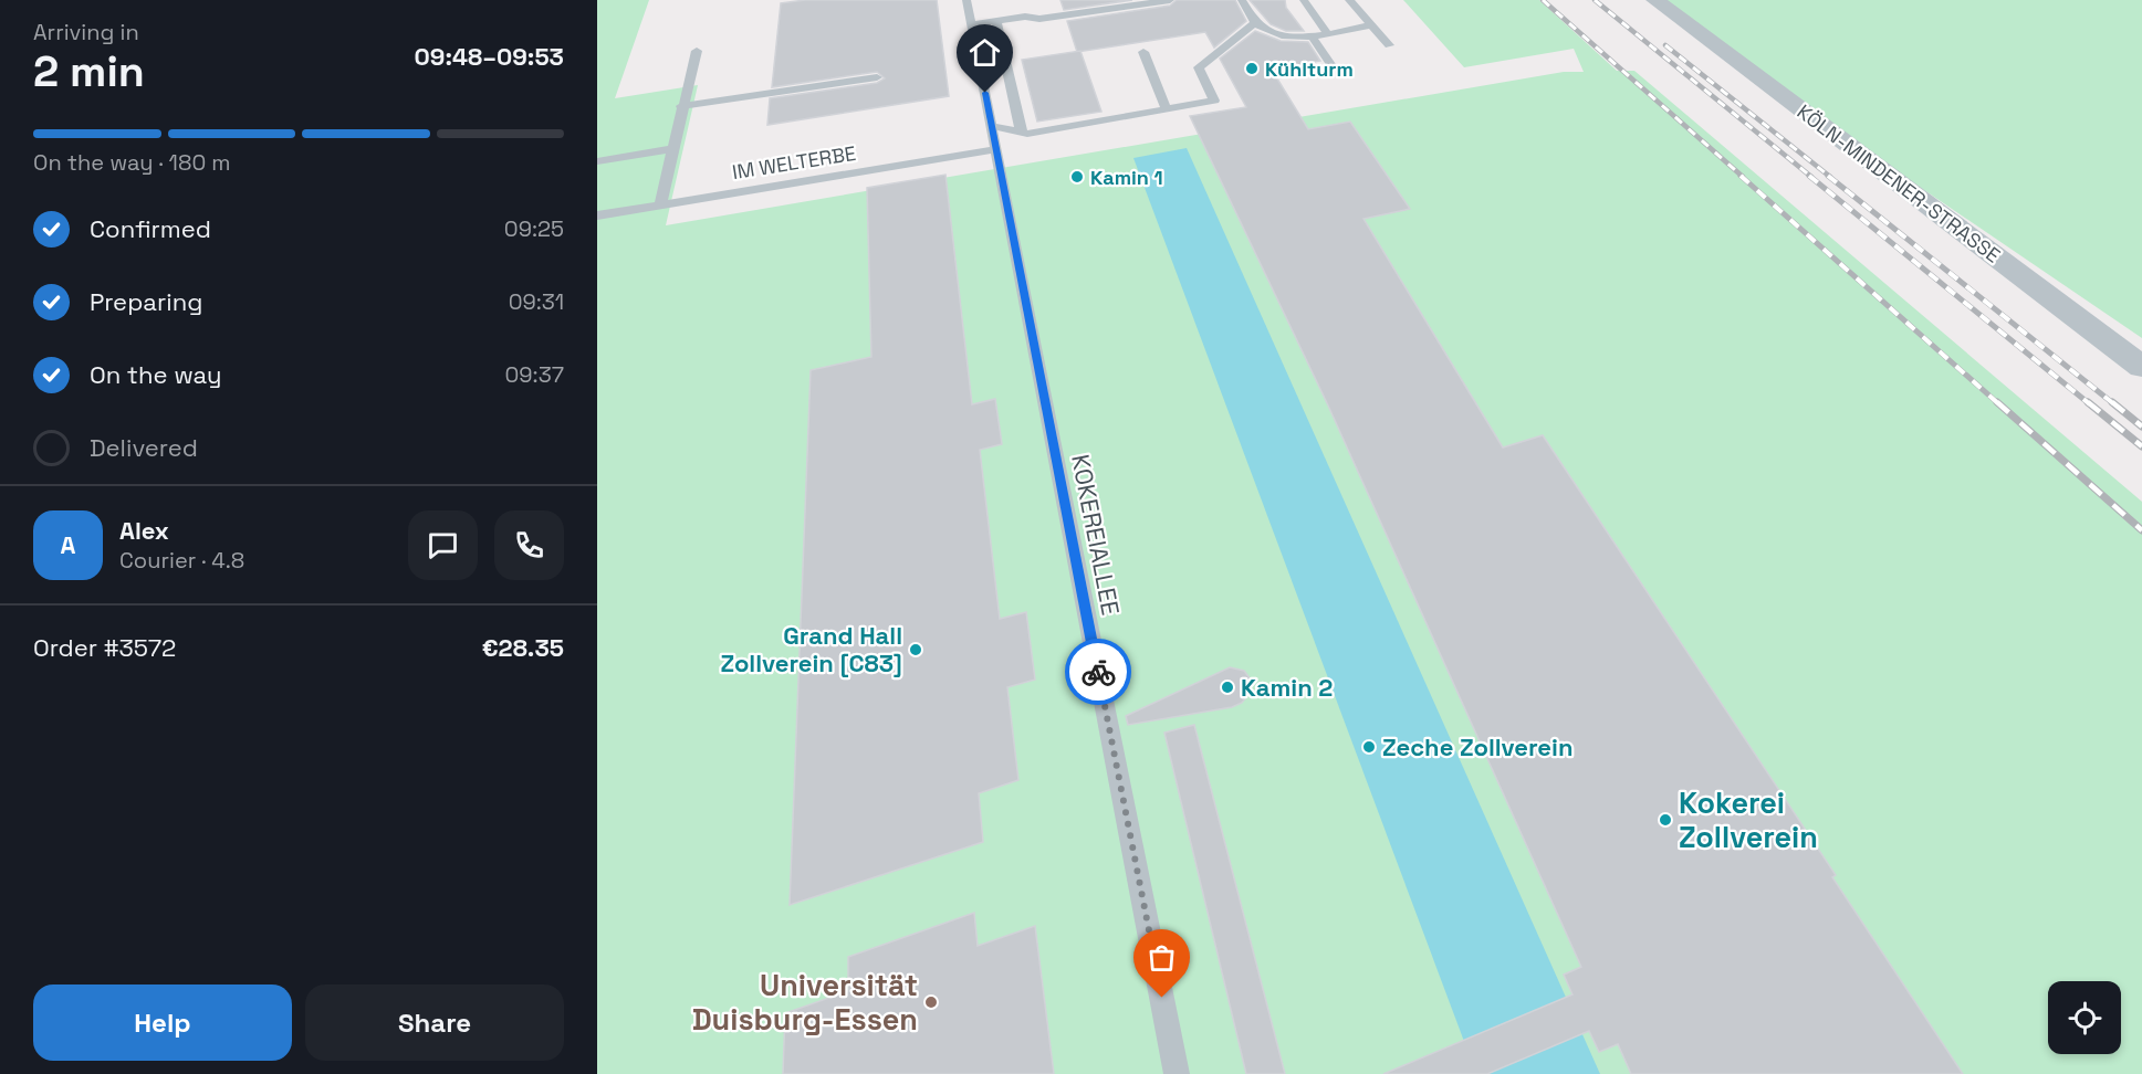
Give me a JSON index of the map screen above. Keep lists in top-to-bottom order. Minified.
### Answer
{"streets":{"street":["KÖLN-MINDENER-STRASSE"],"lane":["IM WELTERBE","KOKEREIALLEE"]},"crossings":[["IM WELTERBE","KOKEREIALLEE"]],"places":["Kühlturm","Kamin 1","Grand Hall Zollverein [C83]","Kamin 2","Zeche Zollverein","Kokerei Zollverein","Universität Duisburg-Essen"],"page":{"heading":["2 min","Arriving in","09:48–09:53"],"panel":["Alex","Courier · 4.8","Order #3572","€28.35"],"bar":"On the way · 180 m","list":[["Confirmed","09:25"],["Preparing","09:31"],["On the way","09:37"],"Delivered"],"round":"A","buttons":["Help","Share"]}}
